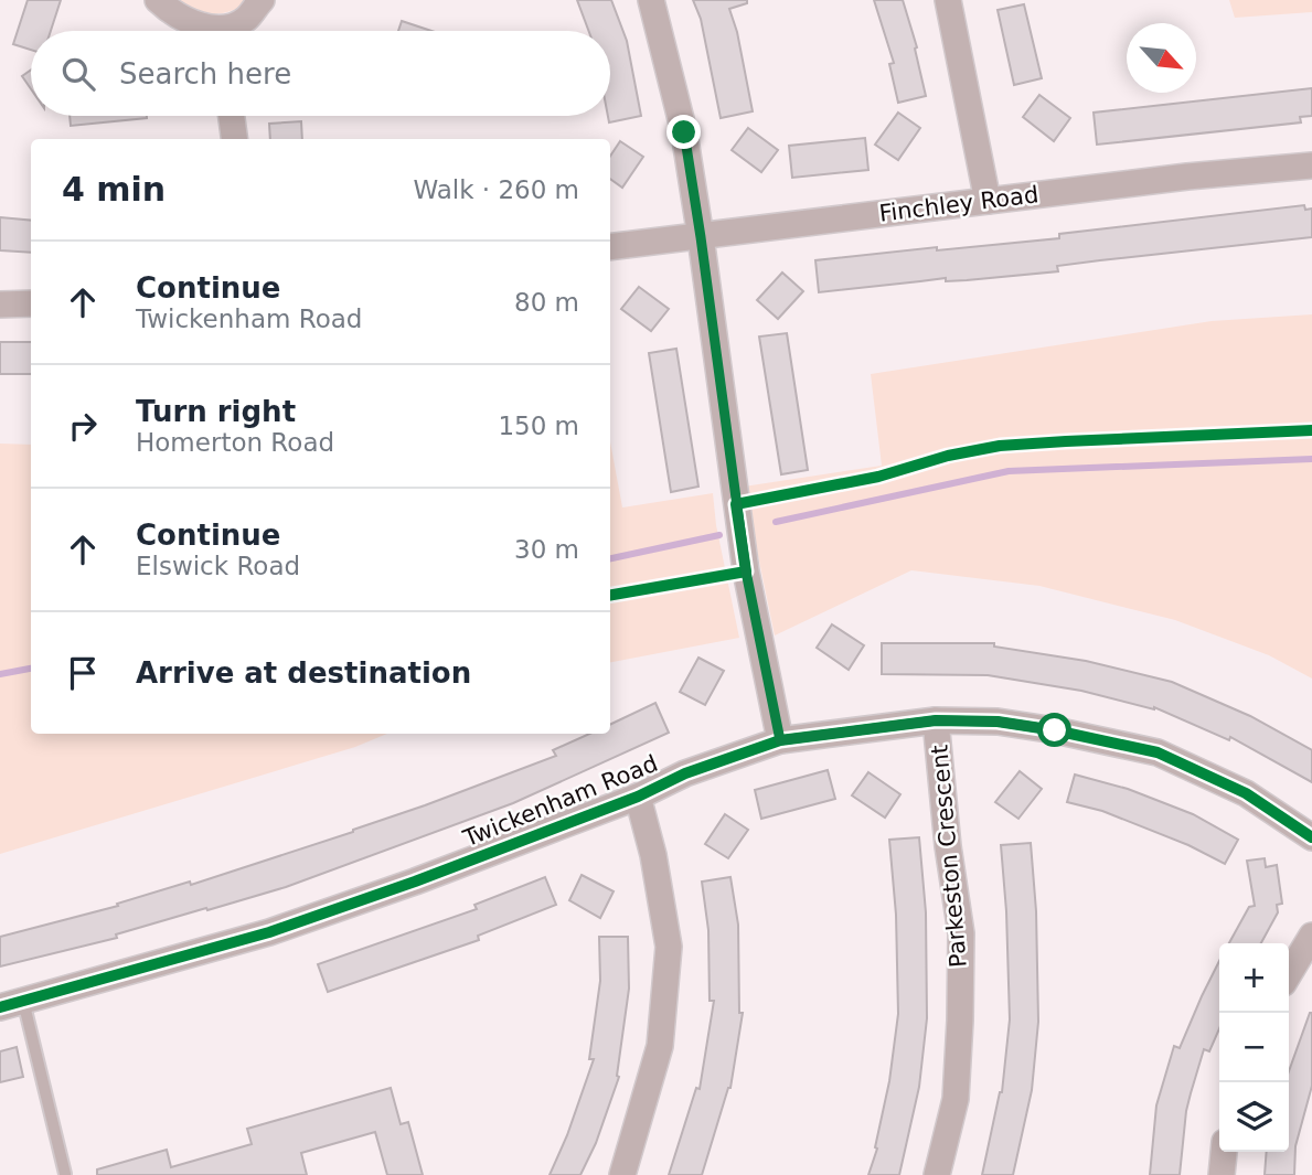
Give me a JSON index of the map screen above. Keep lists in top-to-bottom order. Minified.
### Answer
{"streets":{"street":["Finchley Road","Twickenham Road","Parkeston Crescent"]},"crossings":[["Twickenham Road","Parkeston Crescent"]],"north":"bottom right","page":{"search":"Search here","heading":["4 min","Walk · 260 m"],"list":[["Continue","Twickenham Road","80 m"],["Turn right","Homerton Road","150 m"],["Continue","Elswick Road","30 m"],"Arrive at destination"],"map_buttons":["+","−"]}}
